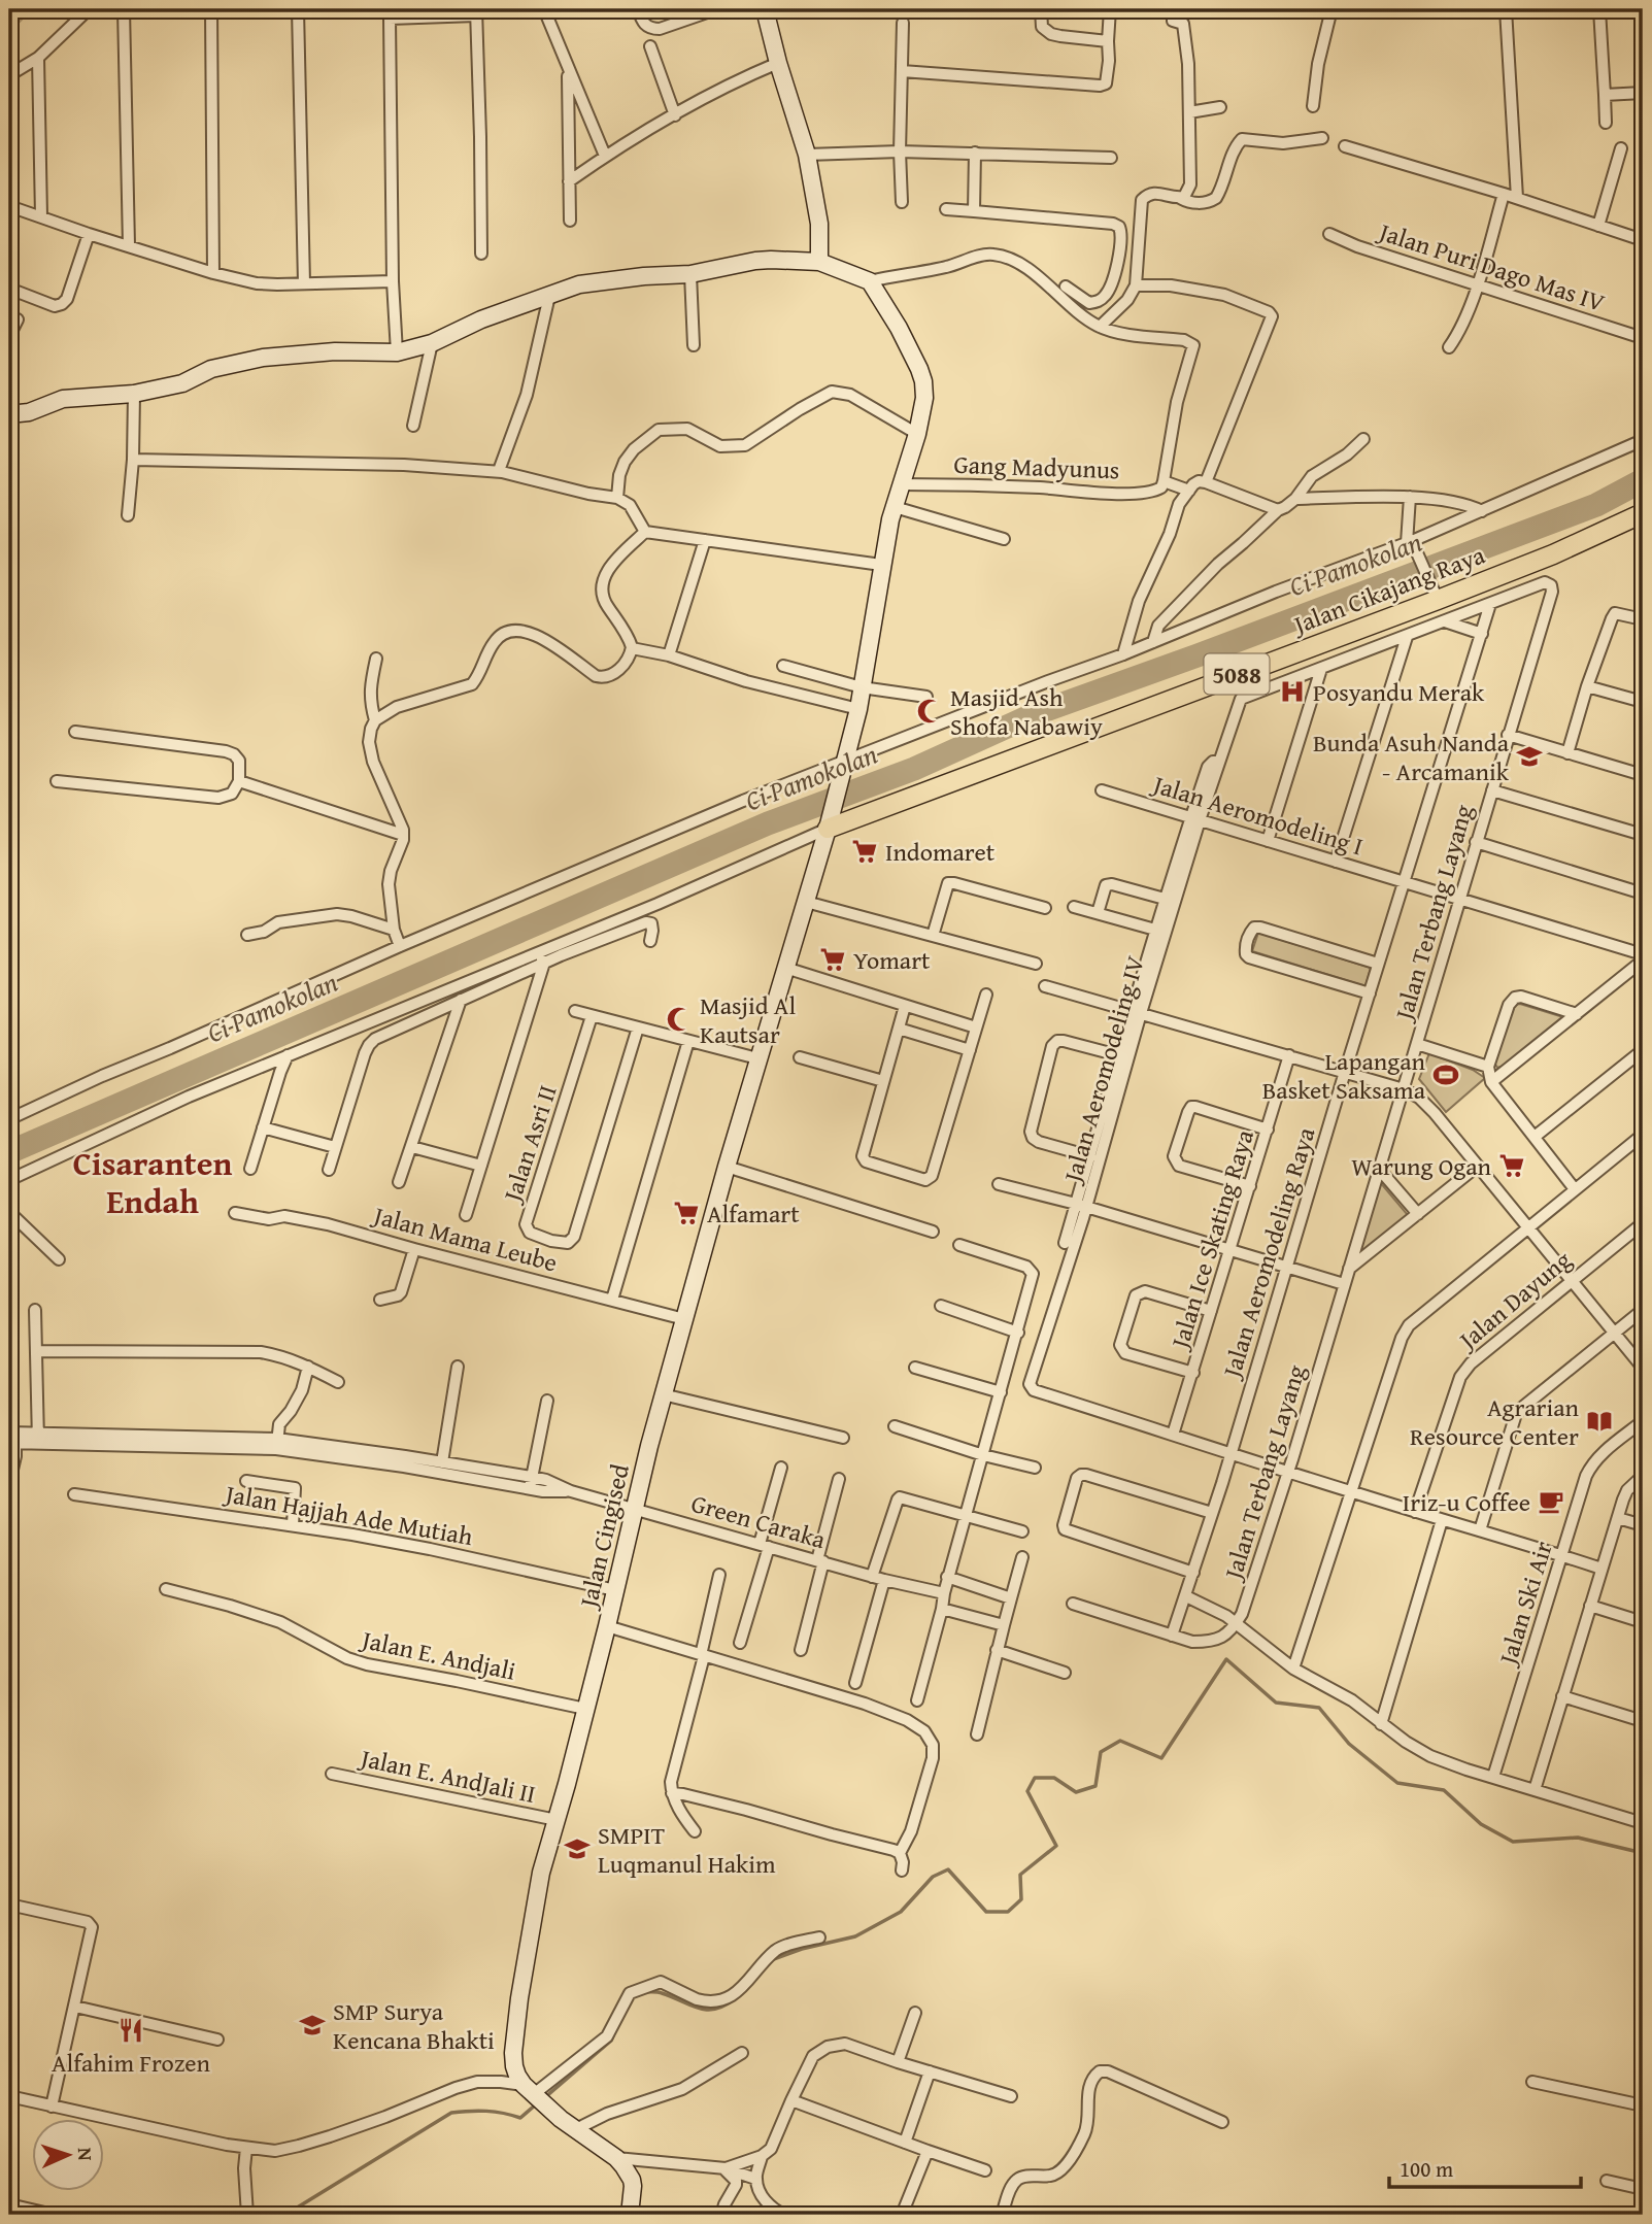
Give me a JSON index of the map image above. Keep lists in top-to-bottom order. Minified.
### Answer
{"streets":{"main road":["Jalan Cikajang Raya","5088"],"street":["Jalan Puri Dago Mas IV","Gang Madyunus","Jalan Aeromodeling I","Jalan Terbang Layang","Jalan Aeromodeling IV","Jalan Asri II","Jalan Mama Leube","Jalan Ice Skating Raya","Jalan Aeromodeling Raya","Jalan Dayung","Jalan Hajjah Ade Mutiah","Green Caraka","Jalan Cingised","Jalan Ski Air","Jalan E. Andjali","Jalan E. AndJali II"]},"crossings":[["Gang Madyunus","Jalan Cingised"],["Jalan Cikajang Raya","Jalan Cingised"],["Jalan Aeromodeling I","Jalan Terbang Layang"],["Jalan Aeromodeling I","Jalan Aeromodeling IV"],["Jalan Aeromodeling I","Jalan Aeromodeling Raya"],["Jalan Terbang Layang","Jalan Aeromodeling IV"],["Jalan Aeromodeling IV","Jalan Ice Skating Raya"],["Jalan Aeromodeling IV","Jalan Aeromodeling Raya"],["Jalan Mama Leube","Jalan Cingised"],["Jalan Hajjah Ade Mutiah","Jalan Cingised"],["Green Caraka","Jalan Cingised"],["Jalan Cingised","Jalan E. Andjali"],["Jalan Cingised","Jalan E. AndJali II"]],"districts":["Cisaranten Endah"],"water":["Ci Pamokolan"],"places":{"hospital":["Posyandu Merak"],"mosque":["Masjid Ash Shofa Nabawiy","Masjid Al Kautsar"],"school or university":["Bunda Asuh Nanda - Arcamanik","SMPIT Luqmanul Hakim","SMP Surya Kencana Bhakti"],"supermarket":["Indomaret","Yomart","Warung Ogan","Alfamart"],"sports":["Lapangan Basket Saksama"],"library":["Agrarian Resource Center"],"cafe":["Iriz-u Coffee"],"restaurant":["Alfahim Frozen"]},"scale_bar":"100 m","north":"right"}
